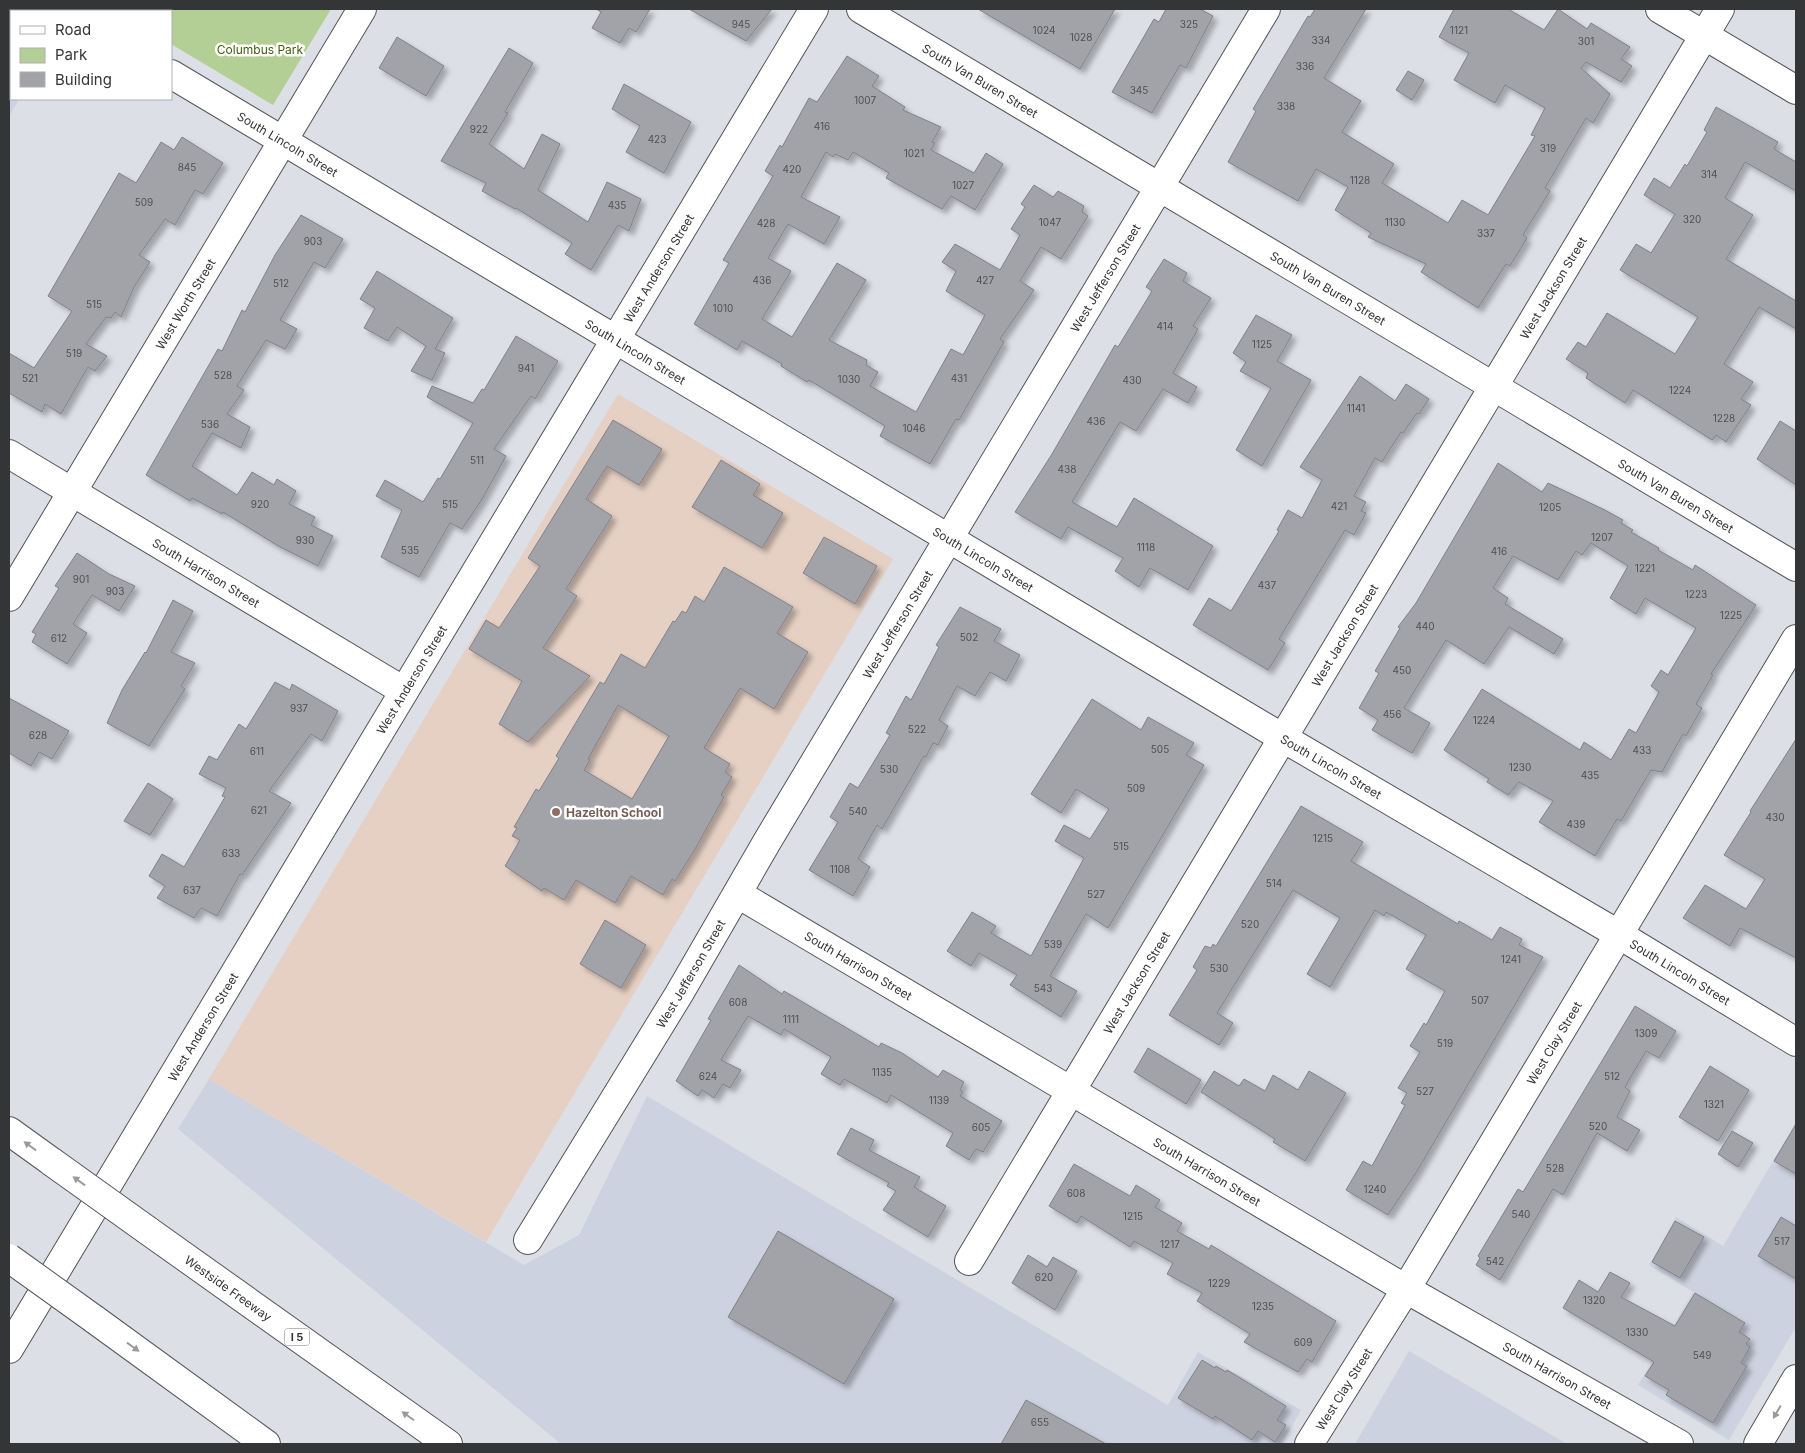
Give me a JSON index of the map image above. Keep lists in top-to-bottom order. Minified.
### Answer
{"streets":{"main road":["South Van Buren Street","South Lincoln Street","West Anderson Street","West Jefferson Street","West Jackson Street","West Worth Street","South Harrison Street","West Clay Street","Westside Freeway","I 5"]},"crossings":[["South Van Buren Street","West Jefferson Street"],["South Van Buren Street","West Jackson Street"],["South Lincoln Street","West Anderson Street"],["South Lincoln Street","West Jefferson Street"],["South Lincoln Street","West Jackson Street"],["South Lincoln Street","West Worth Street"],["South Lincoln Street","West Clay Street"],["West Anderson Street","South Harrison Street"],["West Jefferson Street","South Harrison Street"],["West Jackson Street","South Harrison Street"],["West Worth Street","South Harrison Street"],["South Harrison Street","West Clay Street"]],"parks":["Columbus Park"],"places":["Hazelton School"],"house_numbers":["945","325","1024","1121","1028","334","301","336","345","1007","338","416","922","423","319","1021","845","420","314","1128","1027","509","435","320","1047","1130","428","337","903","436","427","512","515","1010","414","1125","519","941","528","521","431","1030","430","1224","1141","1228","436","536","1046","511","438","920","515","421","1205","1207","930","1118","535","416","1221","901","437","903","1223","1225","440","502","612","450","937","456","1224","522","628","505","433","611","1230","530","435","509","621","540","430","439","1215","515","633","1108","514","637","527","520","539","1241","530","543","507","608","1111","1309","519","1135","624","512","527","1139","1321","520","605","528","1240","608","540","1215","517","1217","542","620","1229","1320","1235","1330","609","549","655"],"legend":["Road","Park","Building"]}
